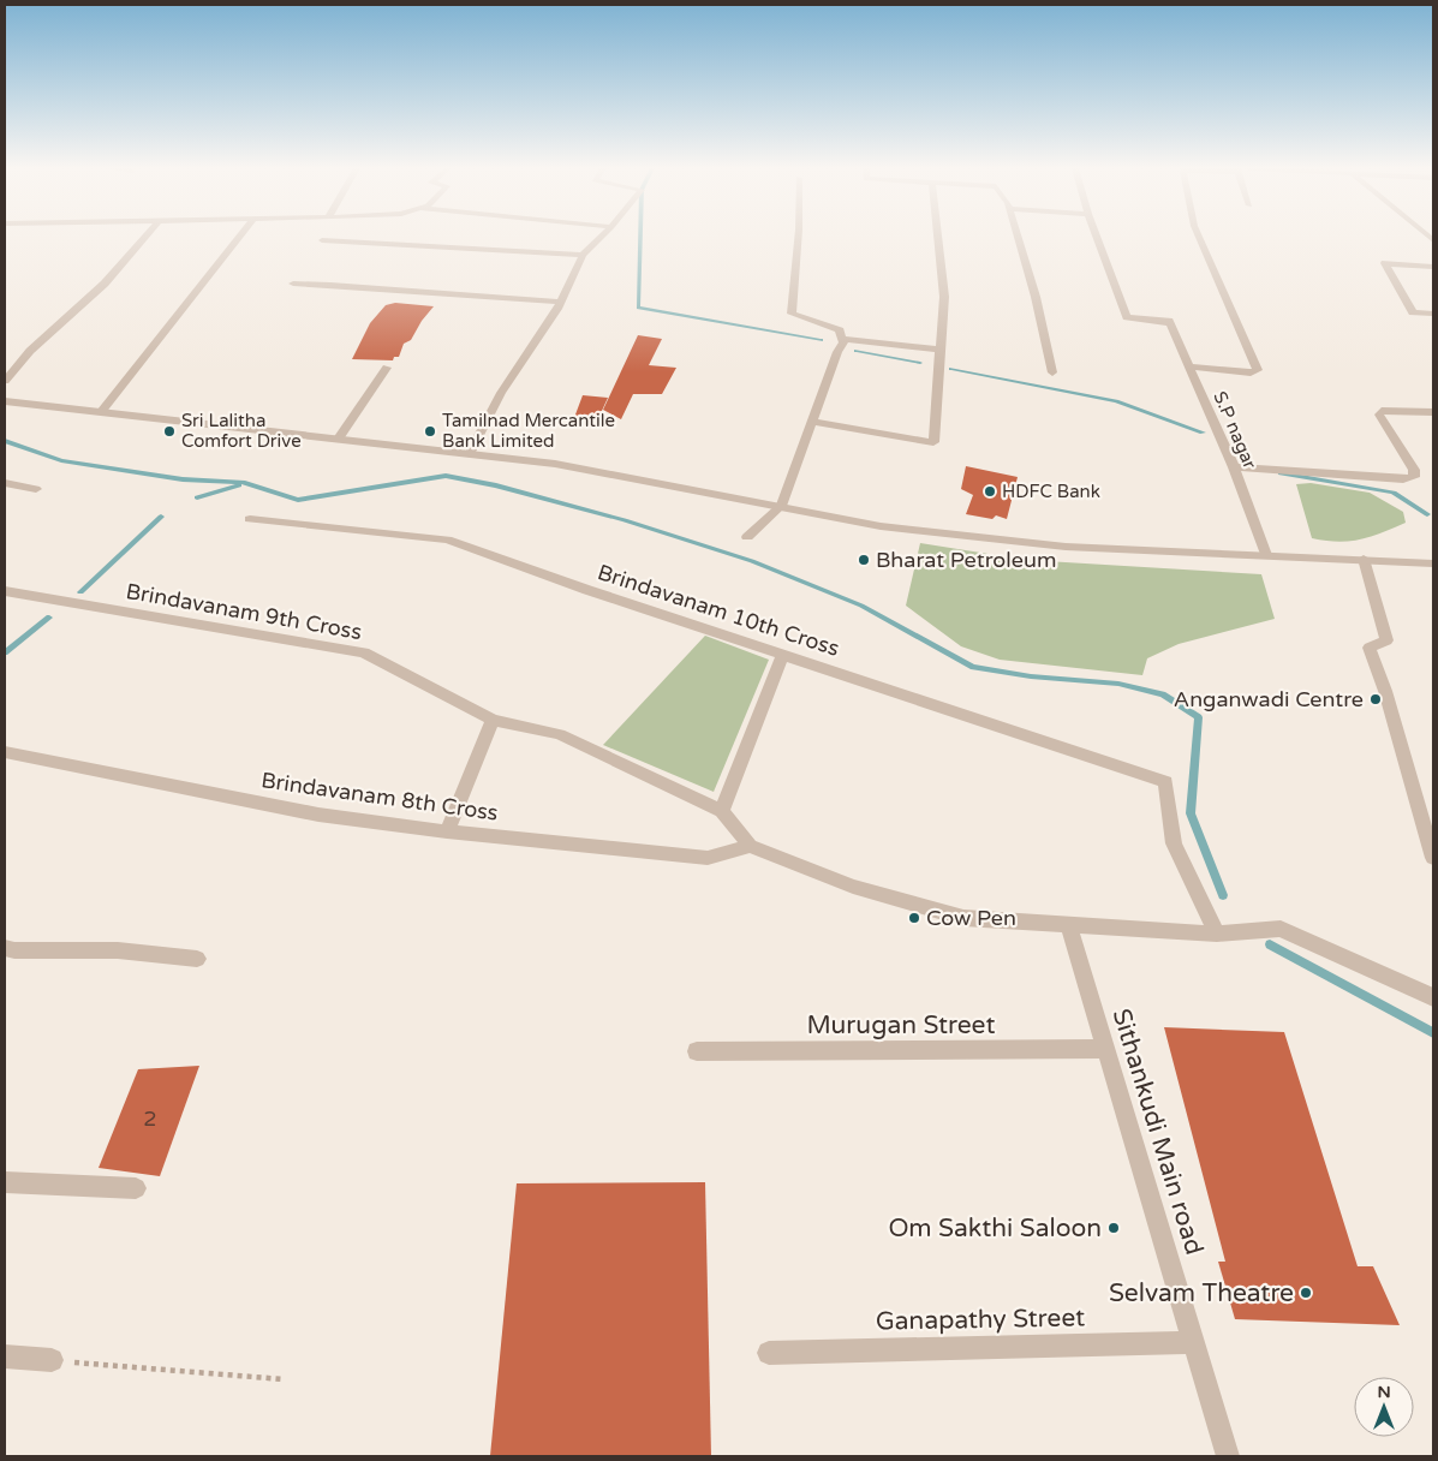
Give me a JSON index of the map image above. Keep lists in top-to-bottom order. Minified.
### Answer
{"streets":{"street":["S.P nagar","Brindavanam 10th Cross","Brindavanam 9th Cross","Brindavanam 8th Cross","Murugan Street","Sithankudi Main road","Ganapathy Street"]},"crossings":[["Brindavanam 9th Cross","Brindavanam 8th Cross"],["Murugan Street","Sithankudi Main road"],["Sithankudi Main road","Ganapathy Street"]],"places":["Sri Lalitha Comfort Drive","Tamilnad Mercantile Bank Limited","HDFC Bank","Bharat Petroleum","Anganwadi Centre","Cow Pen","Om Sakthi Saloon","Selvam Theatre"],"house_numbers":["2"],"north":"top"}
